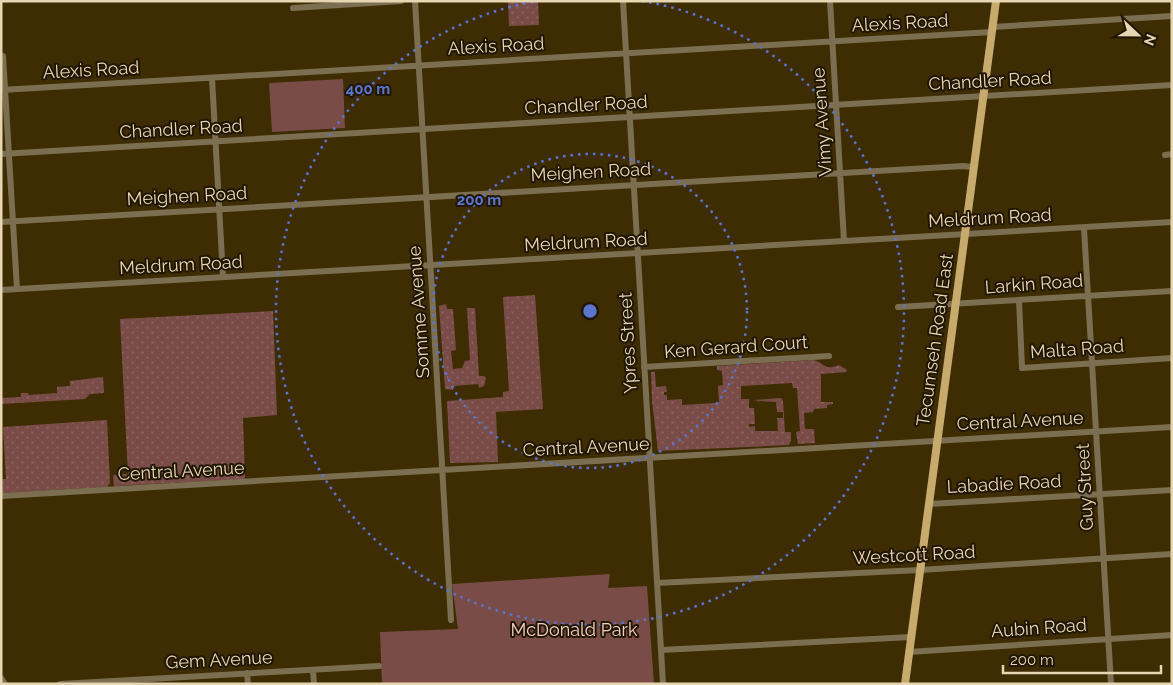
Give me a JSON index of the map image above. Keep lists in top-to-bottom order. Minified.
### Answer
{"streets":{"main road":["Tecumseh Road East"],"street":["Alexis Road","Chandler Road","Vimy Avenue","Meighen Road","Meldrum Road","Larkin Road","Somme Avenue","Ypres Street","Ken Gerard Court","Malta Road","Central Avenue","Labadie Road","Guy Street","Westcott Road","Aubin Road","Gem Avenue"]},"crossings":[["Alexis Road","Vimy Avenue"],["Alexis Road","Somme Avenue"],["Alexis Road","Tecumseh Road East"],["Alexis Road","Ypres Street"],["Chandler Road","Vimy Avenue"],["Chandler Road","Somme Avenue"],["Chandler Road","Tecumseh Road East"],["Chandler Road","Ypres Street"],["Vimy Avenue","Meighen Road"],["Vimy Avenue","Meldrum Road"],["Meighen Road","Somme Avenue"],["Meighen Road","Tecumseh Road East"],["Meighen Road","Ypres Street"],["Meldrum Road","Somme Avenue"],["Meldrum Road","Tecumseh Road East"],["Meldrum Road","Ypres Street"],["Meldrum Road","Guy Street"],["Larkin Road","Tecumseh Road East"],["Larkin Road","Malta Road"],["Larkin Road","Guy Street"],["Somme Avenue","Central Avenue"],["Tecumseh Road East","Central Avenue"],["Tecumseh Road East","Labadie Road"],["Tecumseh Road East","Westcott Road"],["Tecumseh Road East","Aubin Road"],["Ypres Street","Ken Gerard Court"],["Ypres Street","Central Avenue"],["Ypres Street","Westcott Road"],["Malta Road","Guy Street"],["Central Avenue","Guy Street"],["Labadie Road","Guy Street"],["Guy Street","Westcott Road"],["Guy Street","Aubin Road"]],"parks":["McDonald Park"],"scale_bar":"200 m","north":"right","rings":["400 m","200 m"]}
